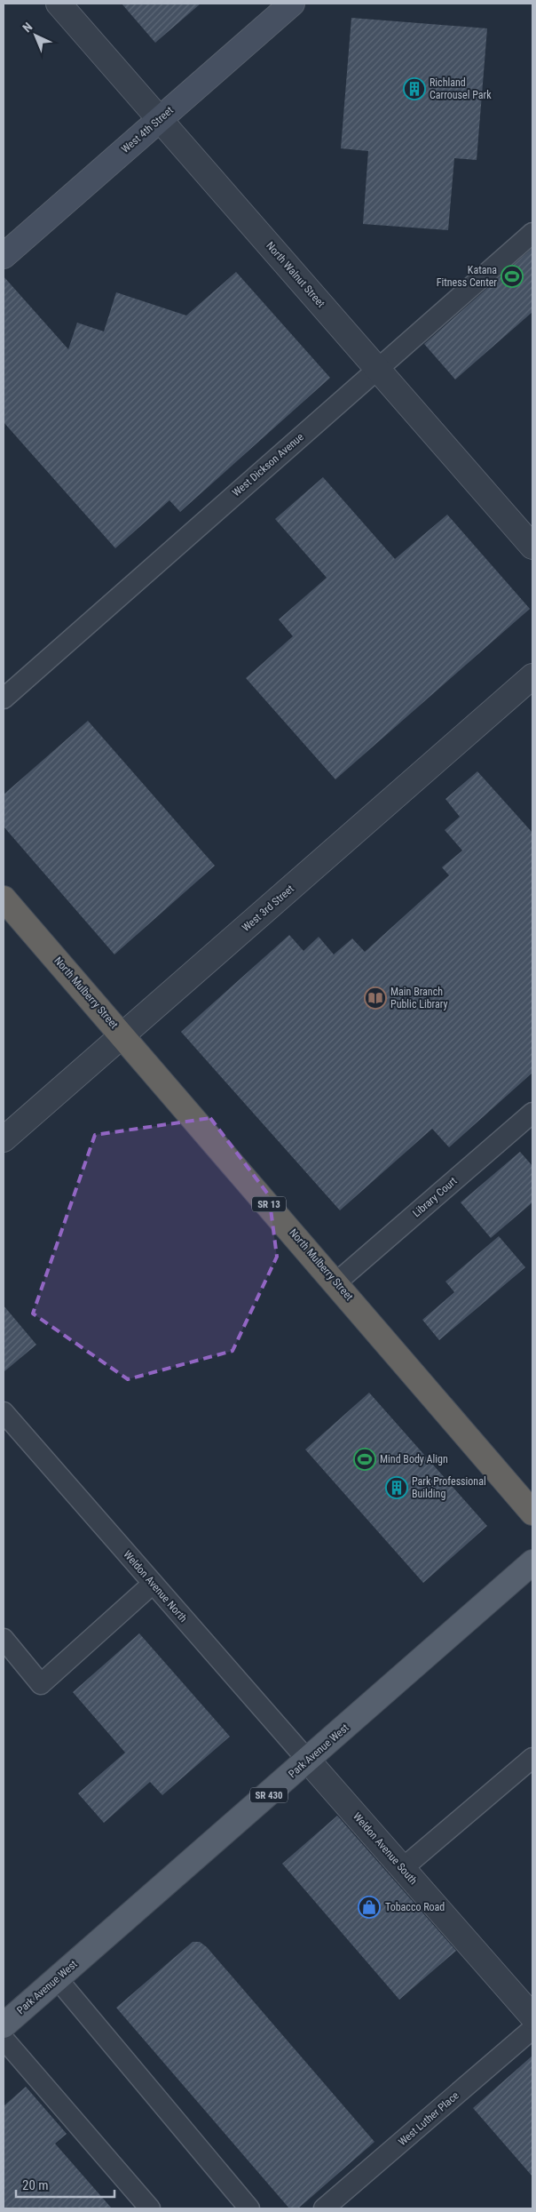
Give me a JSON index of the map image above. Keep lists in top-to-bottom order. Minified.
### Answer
{"streets":{"highway":["North Mulberry Street","SR 13"],"main road":["West 4th Street","Park Avenue West","SR 430"],"street":["North Walnut Street","West 3rd Street","Weldon Avenue South"],"lane":["West Dickson Avenue","Library Court","Weldon Avenue North","West Luther Place"]},"crossings":[["West 4th Street","North Walnut Street"],["North Walnut Street","West Dickson Avenue"],["West 3rd Street","North Mulberry Street"],["North Mulberry Street","Library Court"],["Weldon Avenue North","Park Avenue West"],["Weldon Avenue North","Weldon Avenue South"],["Park Avenue West","Weldon Avenue South"]],"places":{"building":["Richland Carrousel Park","Park Professional Building"],"sports":["Katana Fitness Center","Mind Body Align"],"library":["Main Branch Public Library"],"shop":["Tobacco Road"]},"scale_bar":"20 m","north":"top left"}
